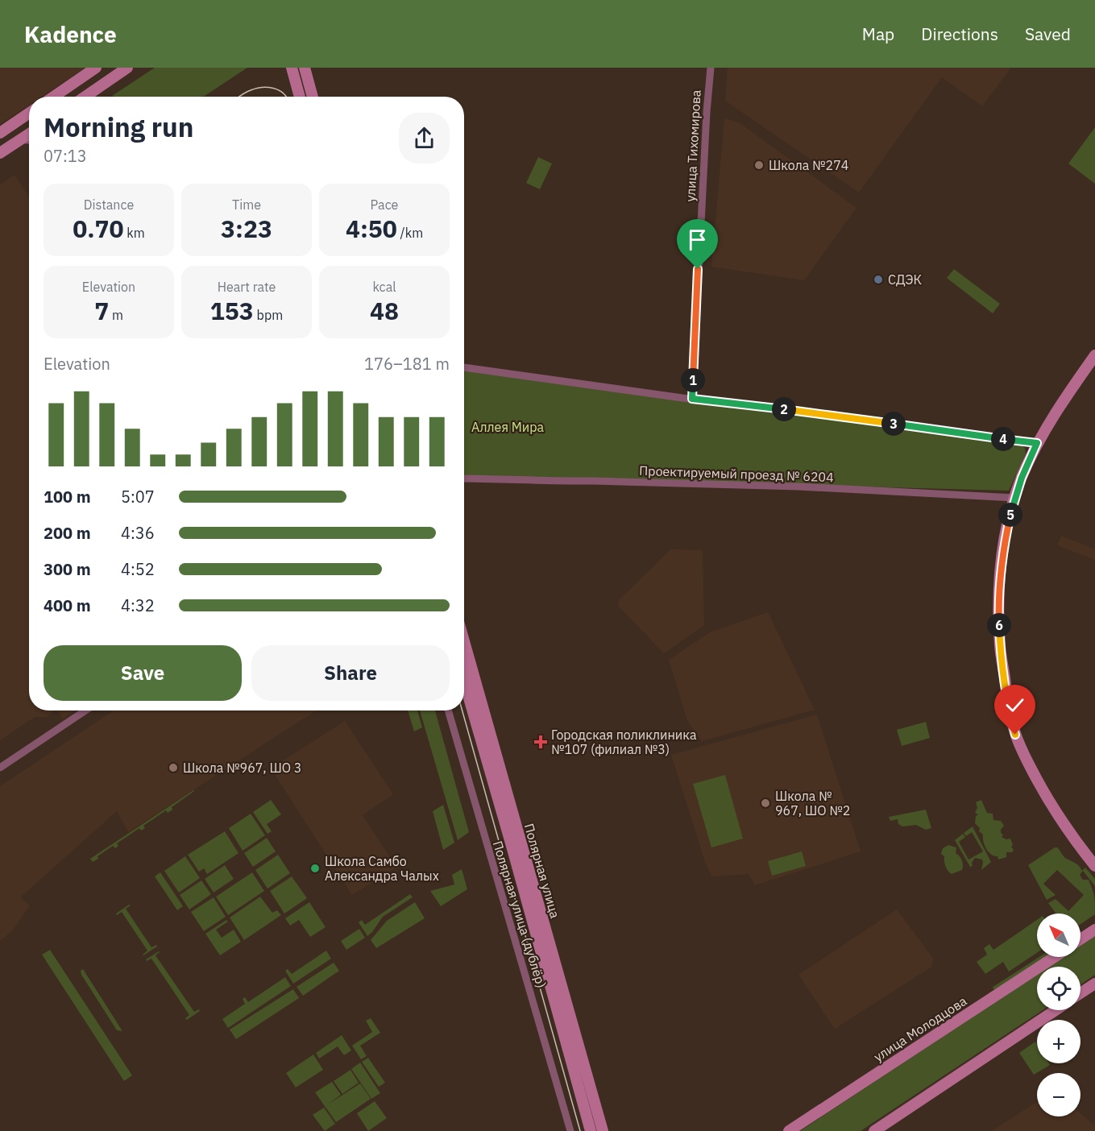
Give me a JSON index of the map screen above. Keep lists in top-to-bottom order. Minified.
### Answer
{"streets":{"main road":["Полярная улица","улица Молодцова"],"street":["улица Тихомирова","Проектируемый проезд № 6204","Полярная улица (дублёр)"]},"parks":["Аллея Мира"],"places":{"other":["Школа №274","СДЭК","Школа №967, ШО 3","Школа № 967, ШО №2","Школа Самбо Александра Чалых"],"health":["Городская поликлиника №107 (филиал №3)"]},"north":"top left","page":{"header":"Kadence","nav":["Map","Directions","Saved"],"heading":["Morning run","07:13"],"stats":[["Distance","0.70 km"],["Time","3:23"],["Pace","4:50 /km"],["Elevation","7 m"],["Heart rate","153 bpm"],["kcal","48"]],"chart":["Elevation","176–181 m"],"pins":["1","2","3","4","5","6"],"list":[{"name":"100 m","note":"5:07"},{"name":"200 m","note":"4:36"},{"name":"300 m","note":"4:52"},{"name":"400 m","note":"4:32"}],"buttons":["Save","Share"],"map_buttons":["+","−"]}}
